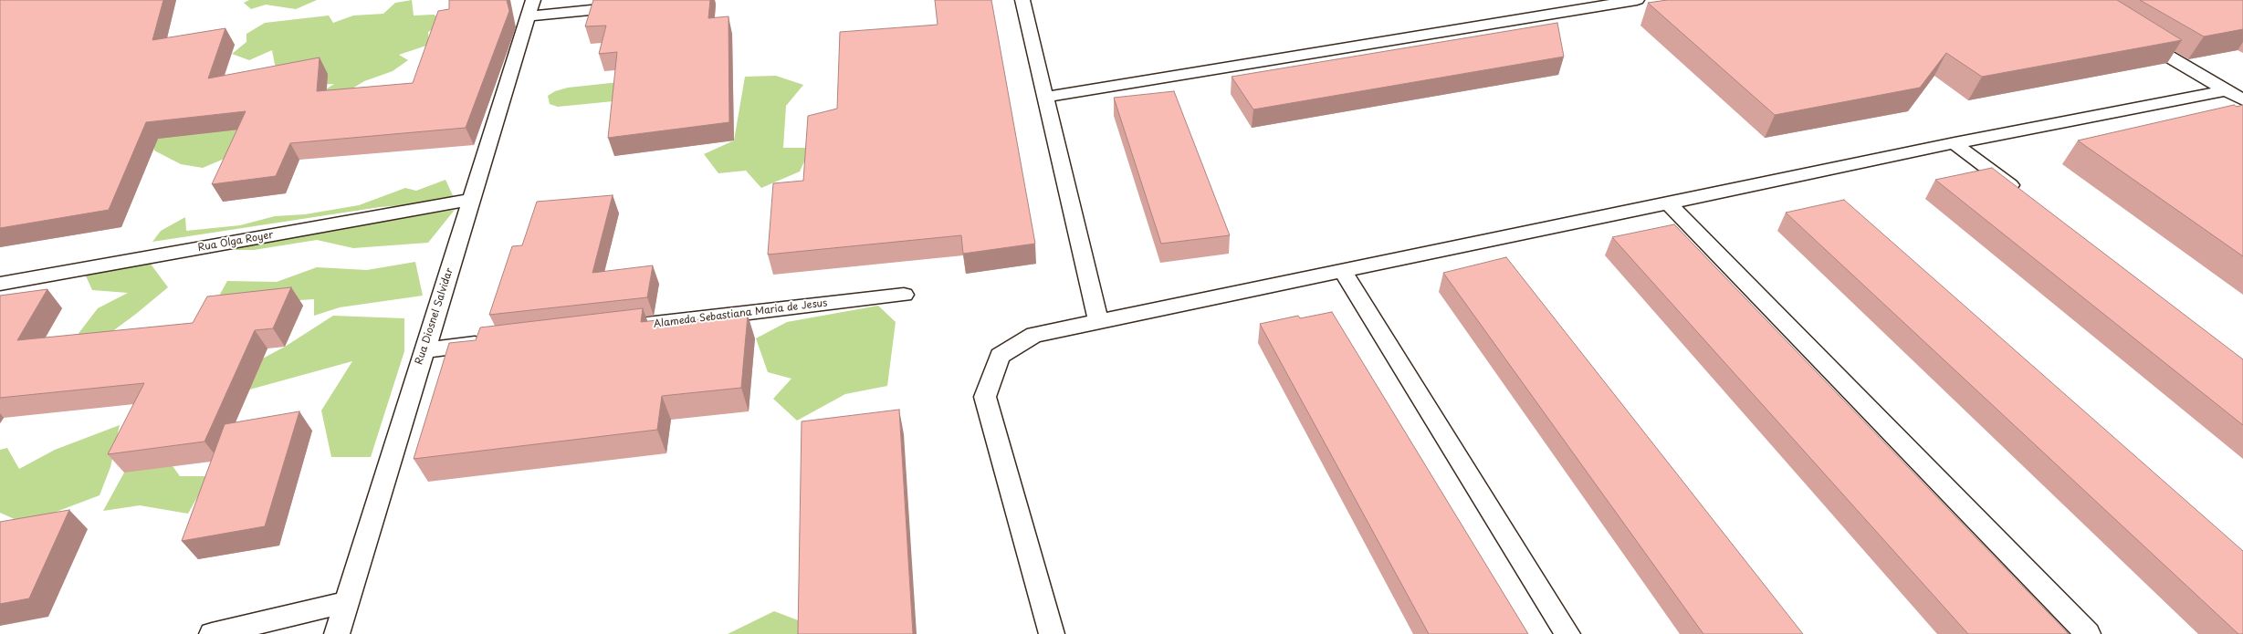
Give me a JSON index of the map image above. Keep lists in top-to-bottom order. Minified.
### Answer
{"streets":{"street":["Rua Olga Royer","Alameda Sebastiana Maria de Jesus","Rua Diosnel Salvidar"]},"crossings":[["Rua Olga Royer","Rua Diosnel Salvidar"]]}
